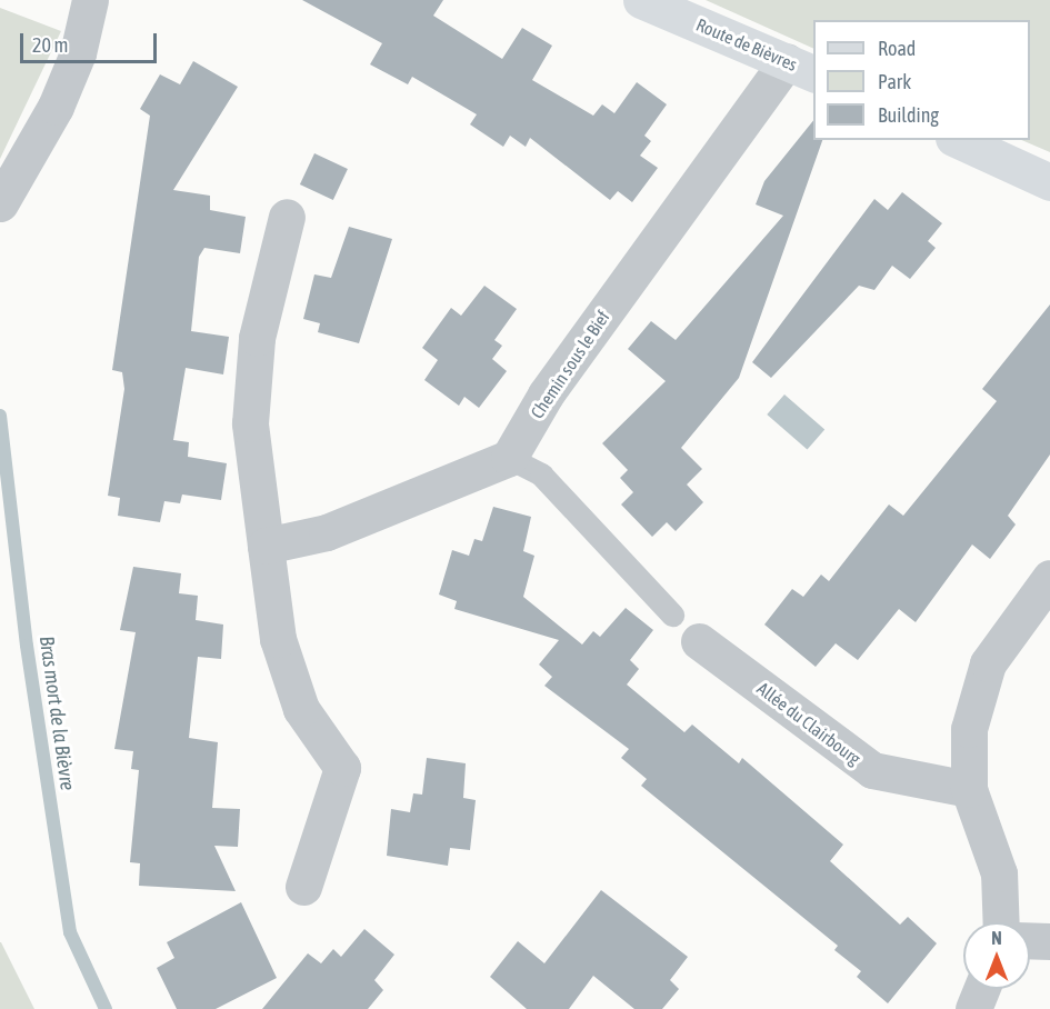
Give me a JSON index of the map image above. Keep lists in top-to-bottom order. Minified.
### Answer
{"streets":{"street":["Route de Bièvres","Chemin sous le Bief","Allée du Clairbourg"]},"crossings":[["Route de Bièvres","Chemin sous le Bief"]],"water":["Bras mort de la Bièvre"],"legend":["Road","Park","Building"],"scale_bar":"20 m","north":"top"}
